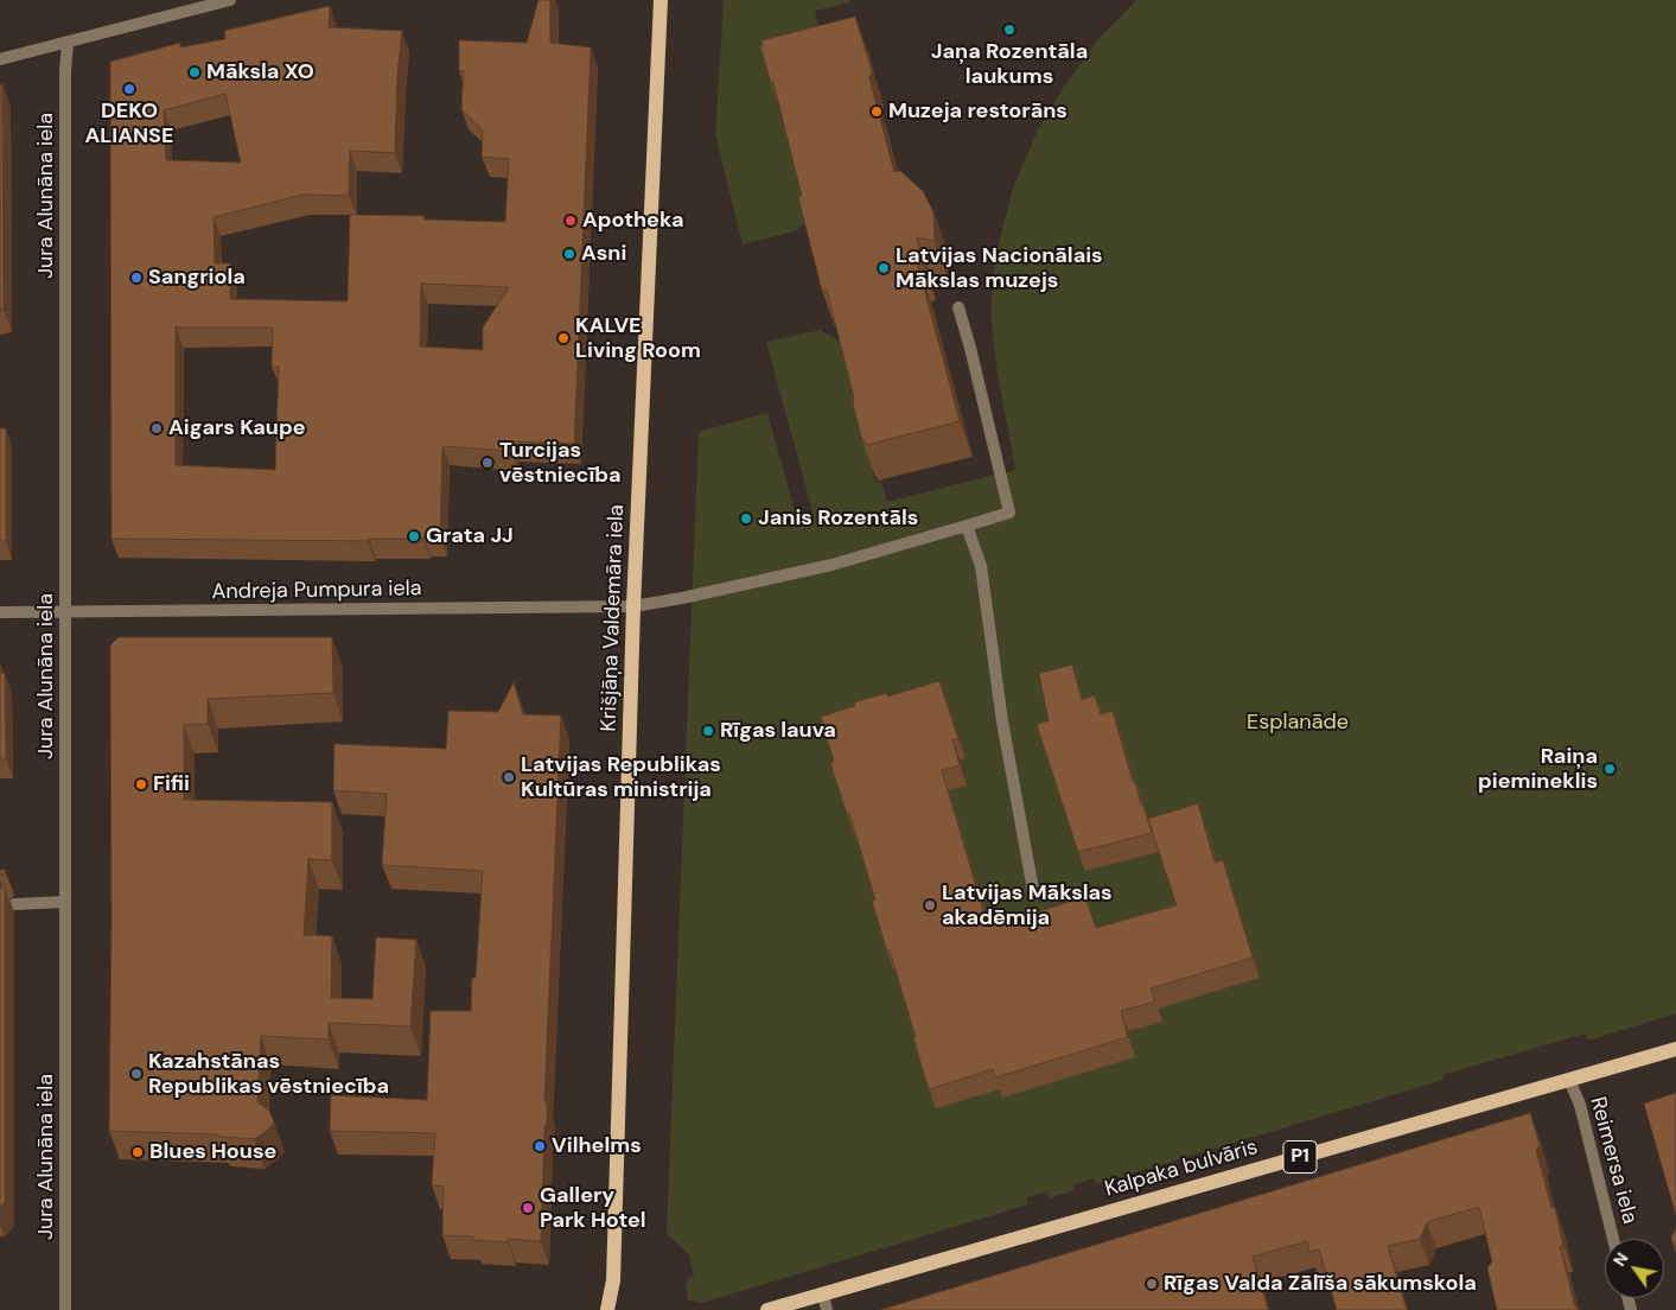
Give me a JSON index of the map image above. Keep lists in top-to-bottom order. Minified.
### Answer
{"streets":{"main road":["Krišjāņa Valdemāra iela","P1","Kalpaka bulvāris"],"street":["Jura Alunāna iela","Andreja Pumpura iela","Reimersa iela"]},"crossings":[["Jura Alunāna iela","Andreja Pumpura iela"],["Andreja Pumpura iela","Krišjāņa Valdemāra iela"],["Reimersa iela","Kalpaka bulvāris"]],"parks":["Esplanāde"],"places":["Jaņa Rozentāla laukums","Māksla XO","DEKO ALIANSE","Muzeja restorāns","Apotheka","Asni","Latvijas Nacionālais Mākslas muzejs","Sangriola","KALVE Living Room","Aigars Kaupe","Turcijas vēstniecība","Janis Rozentāls","Grata JJ","Rīgas lauva","Raiņa piemineklis","Latvijas Republikas Kultūras ministrija","Fifii","Latvijas Mākslas akadēmija","Kazahstānas Republikas vēstniecība","Vilhelms","Blues House","Gallery Park Hotel","Rīgas Valda Zālīša sākumskola"],"north":"top left"}
